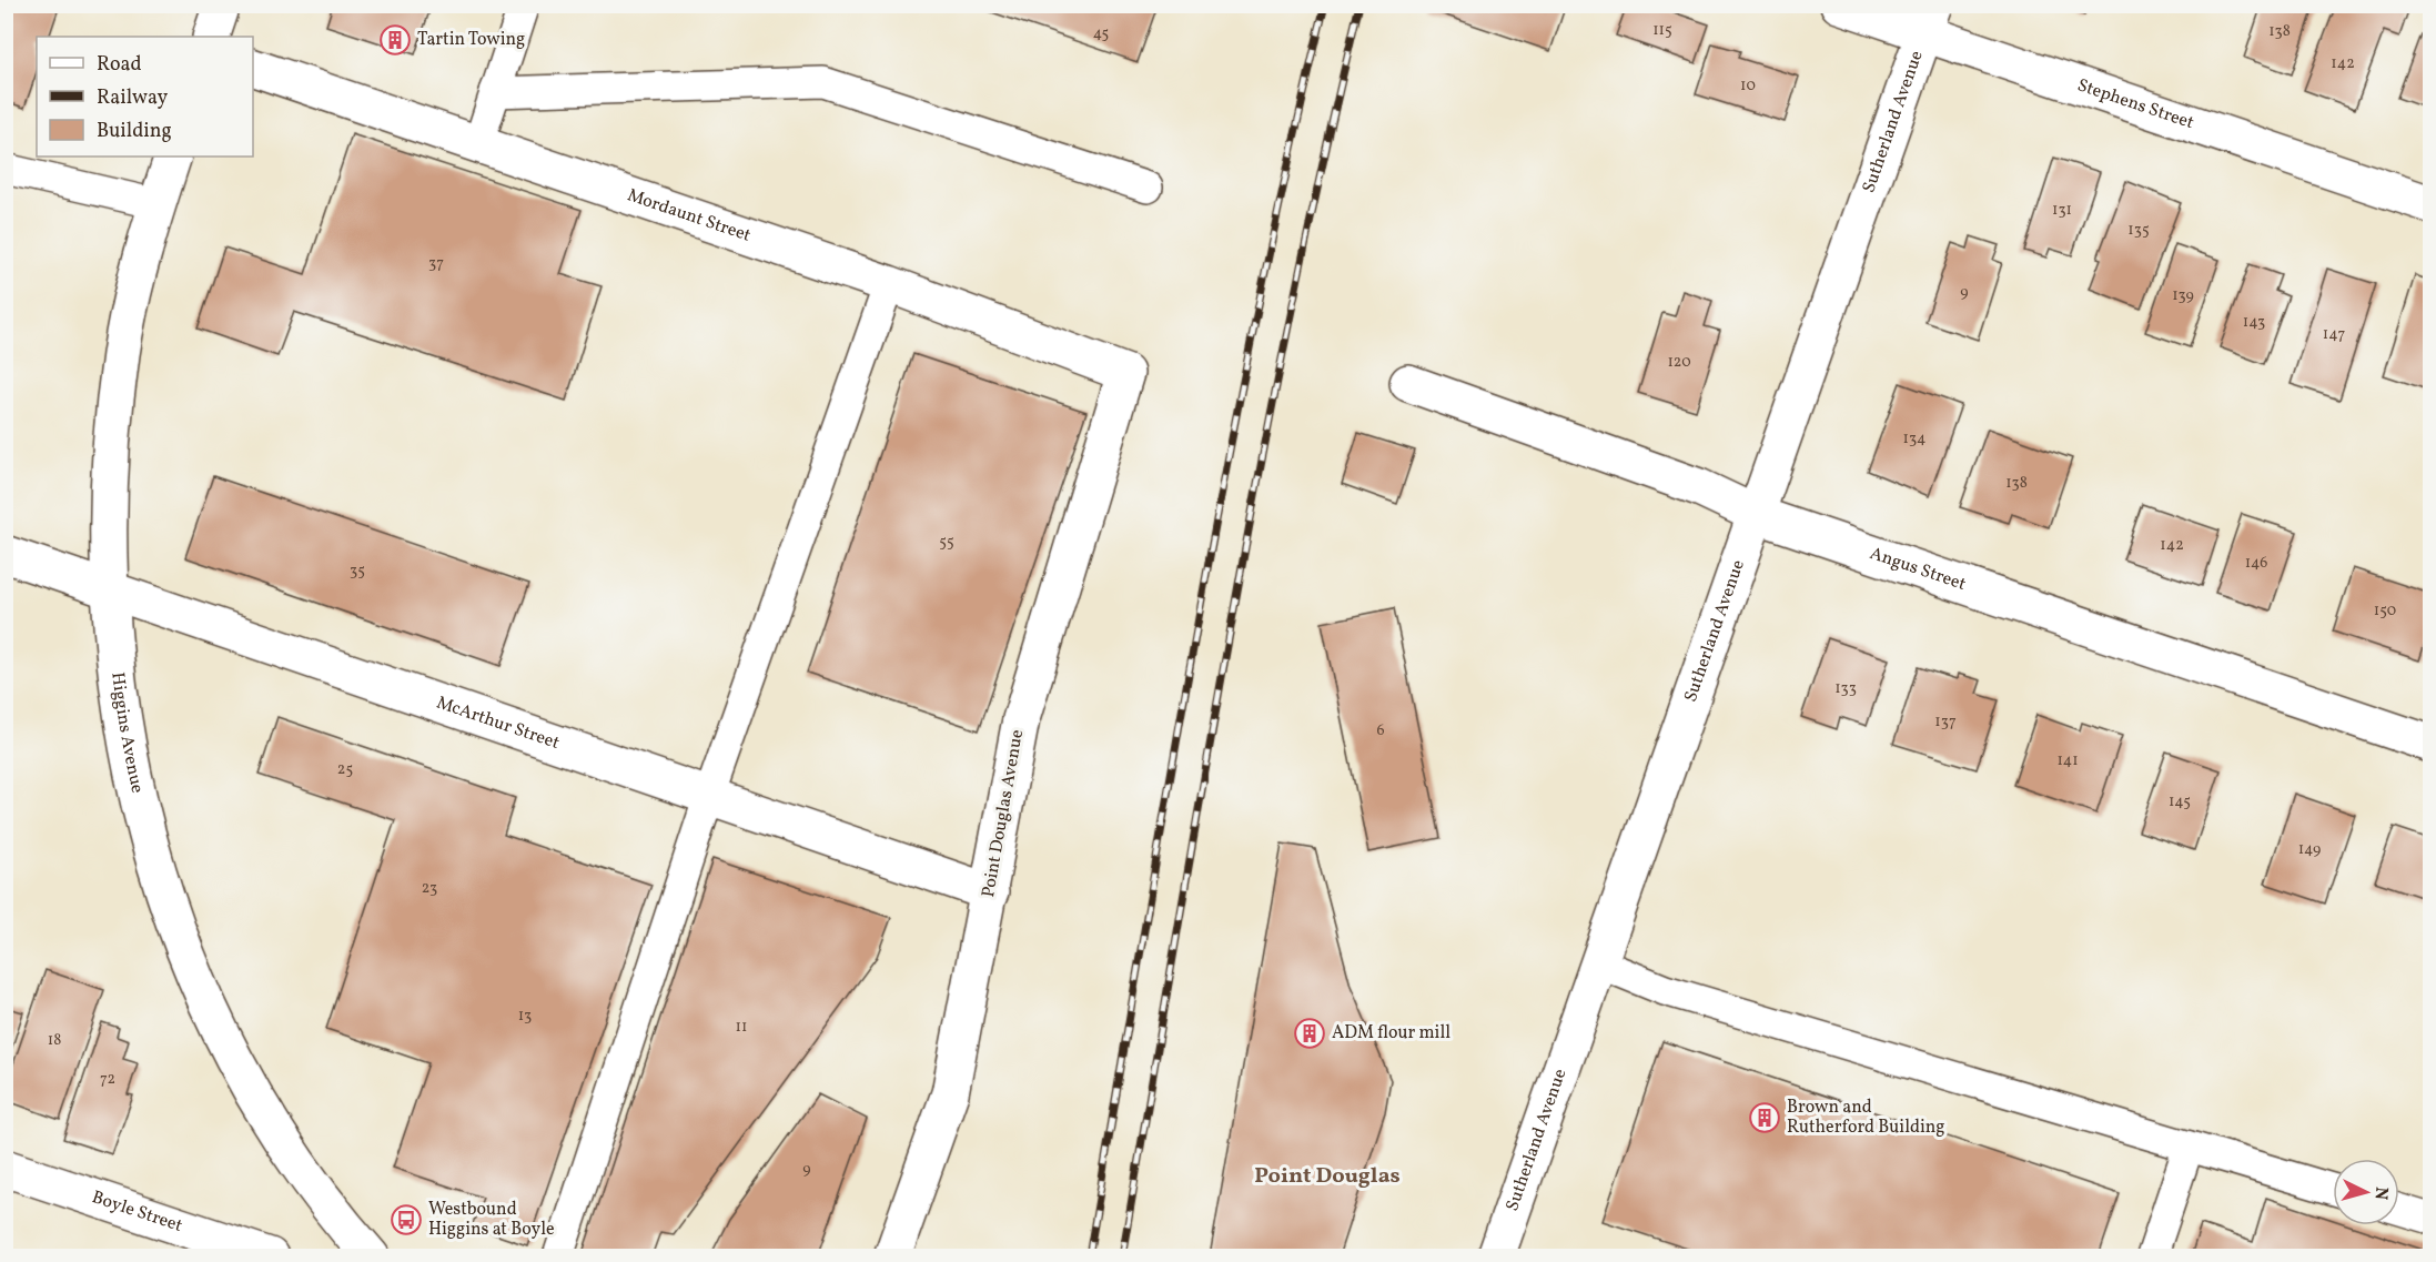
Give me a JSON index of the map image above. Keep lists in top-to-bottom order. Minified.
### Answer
{"streets":{"street":["Stephens Street","Sutherland Avenue","Mordaunt Street","Angus Street","McArthur Street","Higgins Avenue","Point Douglas Avenue","Boyle Street"]},"crossings":[["Stephens Street","Sutherland Avenue"],["Sutherland Avenue","Angus Street"],["Mordaunt Street","Point Douglas Avenue"],["McArthur Street","Higgins Avenue"],["McArthur Street","Point Douglas Avenue"]],"districts":["Point Douglas"],"places":{"building":["Tartin Towing","ADM flour mill","Brown and Rutherford Building"],"bus stop":["Westbound Higgins at Boyle"]},"house_numbers":["115","138","45","142","10","131","135","37","9","139","143","147","120","134","138","55","142","146","35","150","133","137","6","141","25","145","149","23","13","11","18","72","9"],"legend":["Road","Railway","Building"],"north":"right"}
